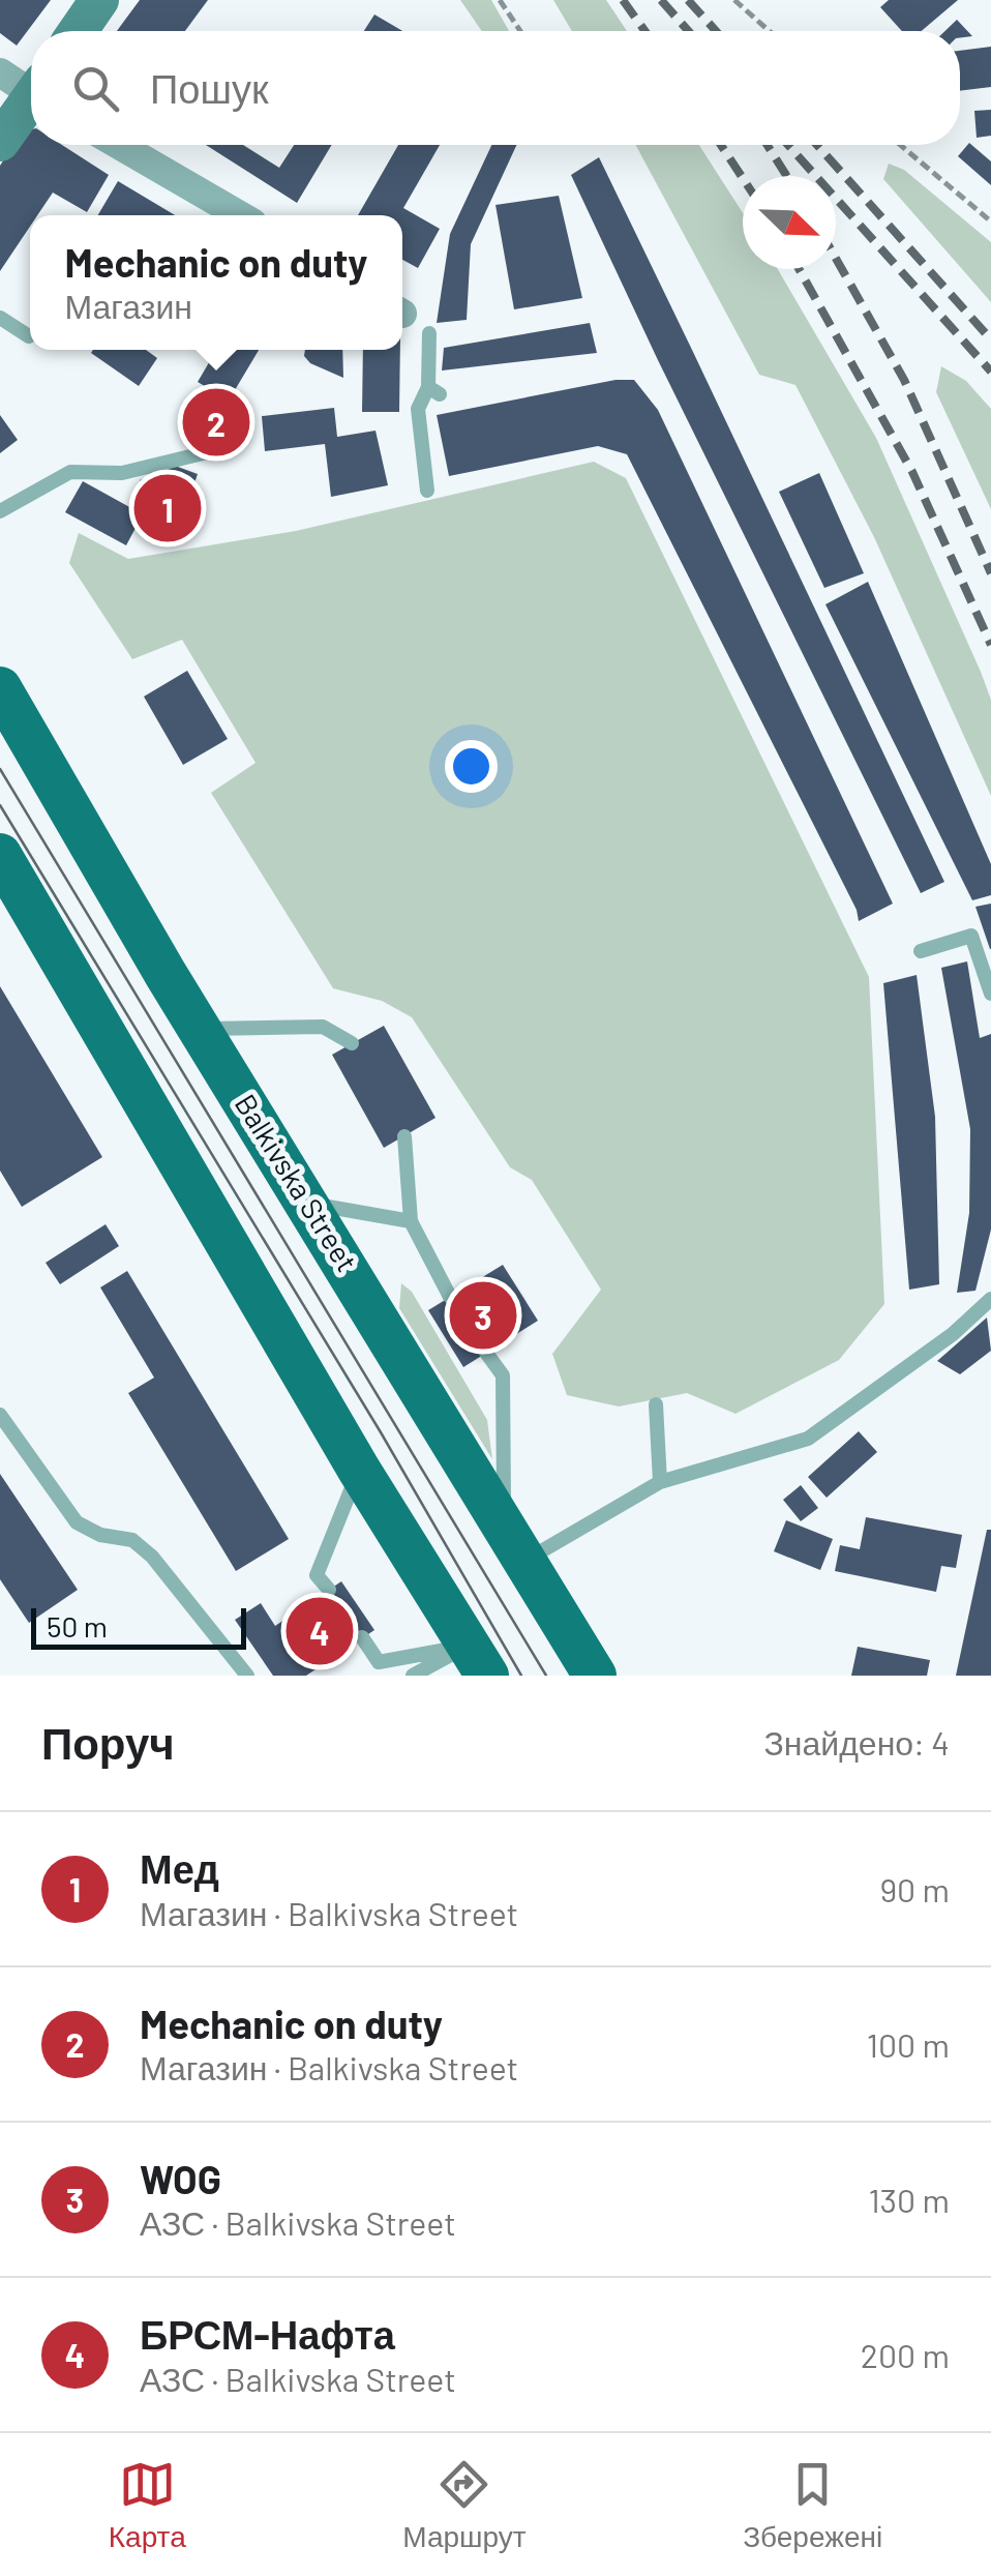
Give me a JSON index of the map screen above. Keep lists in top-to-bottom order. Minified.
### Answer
{"streets":{"main road":["Balkivska Street"]},"scale_bar":"50 m","north":"bottom right","page":{"search":"Пошук","popup":["Mechanic on duty","Магазин"],"pins":["2","1","3","4"],"scale":"50 m","heading":["Поруч","Знайдено: 4"],"list":[{"mark":"1","name":"Мед","note":"Магазин · Balkivska Street","value":"90 m"},{"mark":"2","name":"Mechanic on duty","note":"Магазин · Balkivska Street","value":"100 m"},{"mark":"3","name":"WOG","note":"АЗС · Balkivska Street","value":"130 m"},{"mark":"4","name":"БРСМ-Нафта","note":"АЗС · Balkivska Street","value":"200 m"}],"nav":["Карта","Маршрут","Збережені"]}}
